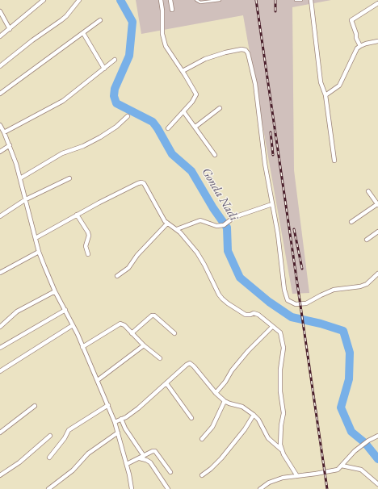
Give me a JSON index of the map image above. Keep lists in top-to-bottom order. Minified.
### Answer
{"water":["Gonda Nadi"]}
